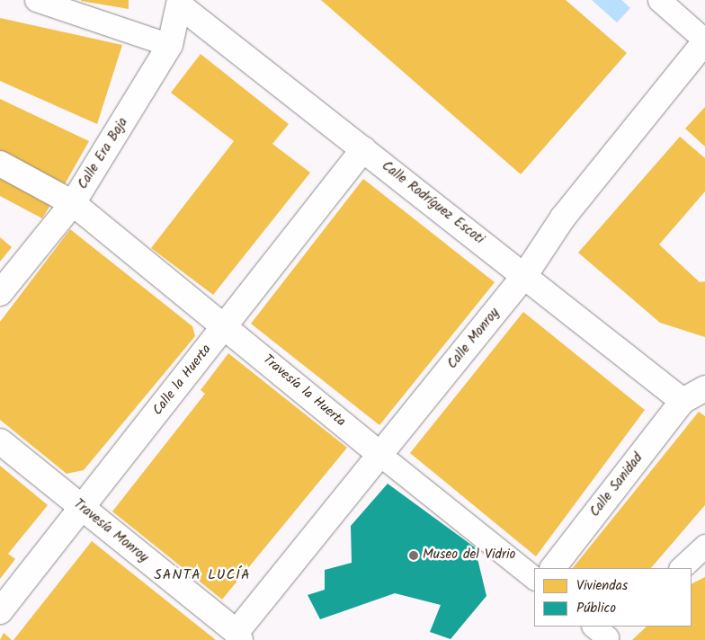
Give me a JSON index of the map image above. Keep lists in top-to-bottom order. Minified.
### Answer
{"streets":{"street":["Calle Era Baja","Calle Rodríguez Escoti","Calle Monroy","Calle la Huerta","Travesía la Huerta","Calle Sanidad","Travesía Monroy"]},"crossings":[["Calle Era Baja","Calle Rodríguez Escoti"],["Calle Era Baja","Travesía la Huerta"],["Calle Rodríguez Escoti","Calle Monroy"],["Calle Rodríguez Escoti","Calle la Huerta"],["Calle Rodríguez Escoti","Calle Sanidad"],["Calle Monroy","Travesía la Huerta"],["Calle Monroy","Travesía Monroy"],["Calle la Huerta","Travesía la Huerta"],["Calle la Huerta","Travesía Monroy"]],"districts":["SANTA LUCÍA"],"places":["Museo del Vidrio"],"legend":["Viviendas","Público"]}
